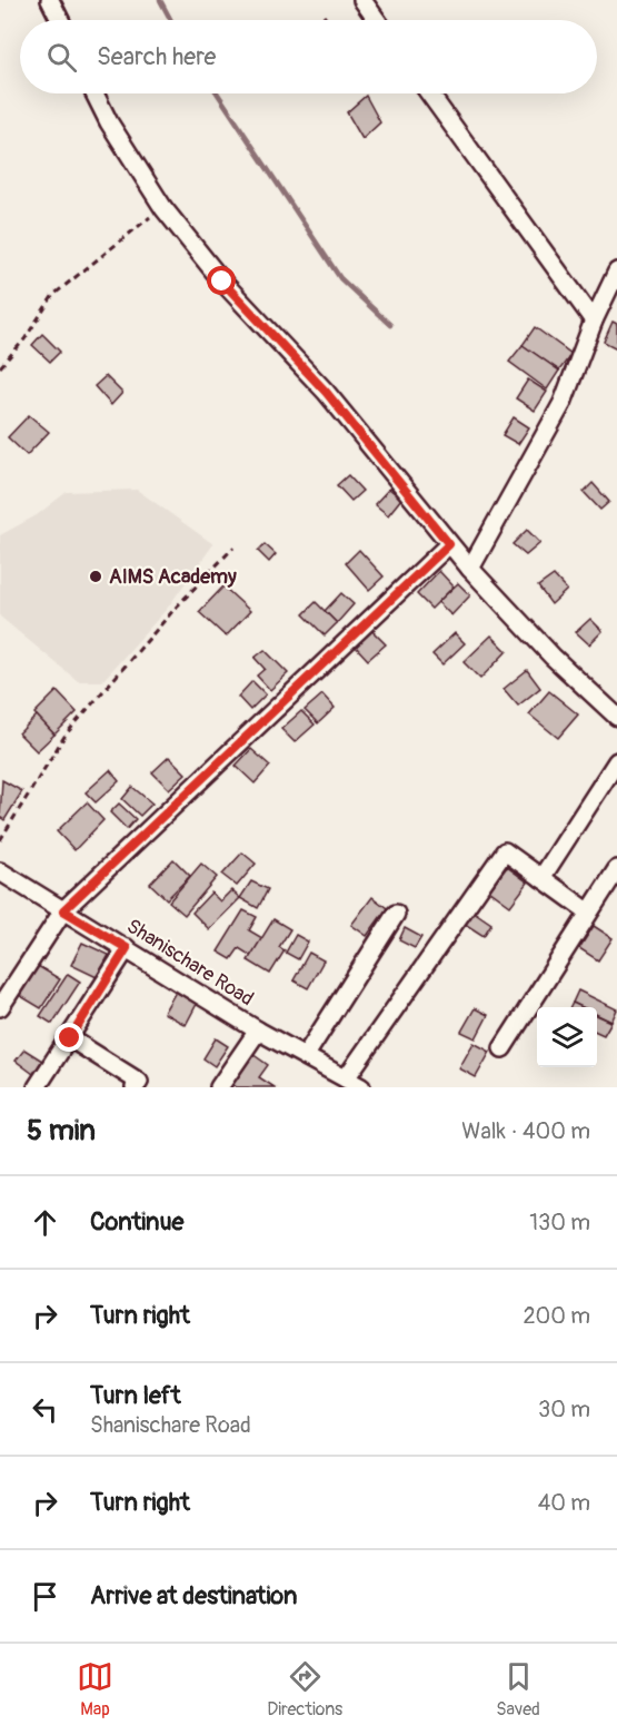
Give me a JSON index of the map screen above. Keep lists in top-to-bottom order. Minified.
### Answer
{"streets":{"street":["Shanischare Road"]},"places":["AIMS Academy"],"page":{"search":"Search here","heading":["5 min","Walk · 400 m"],"list":[["Continue","130 m"],["Turn right","200 m"],["Turn left","Shanischare Road","30 m"],["Turn right","40 m"],"Arrive at destination"],"nav":["Map","Directions","Saved"]}}
